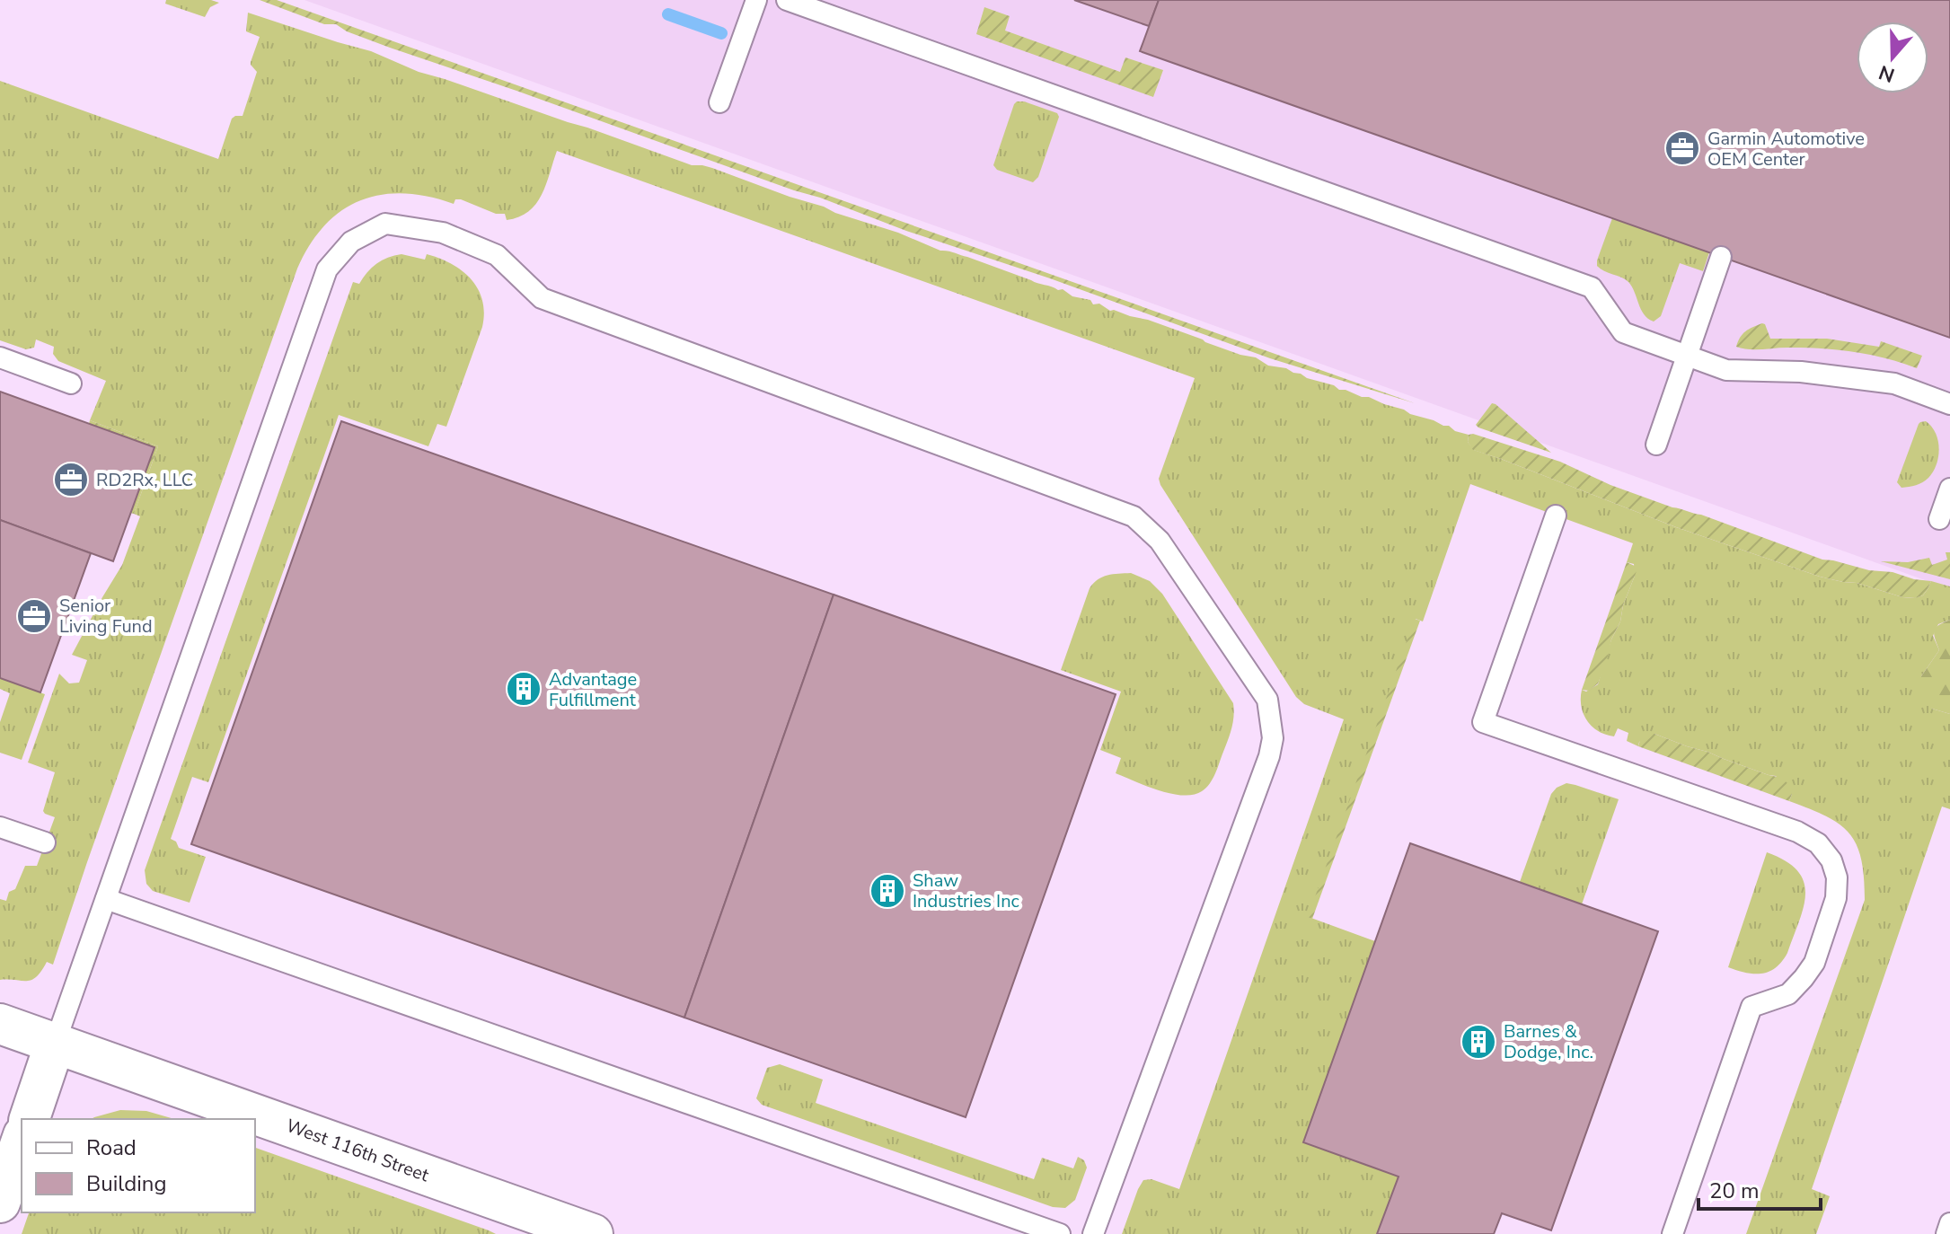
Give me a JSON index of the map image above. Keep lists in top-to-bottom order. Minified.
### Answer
{"streets":{"street":["West 116th Street"]},"places":{"office":["Garmin Automotive OEM Center","RD2Rx, LLC","Senior Living Fund"],"building":["Advantage Fulfillment","Shaw Industries Inc","Barnes & Dodge, Inc."]},"legend":["Road","Building"],"scale_bar":"20 m","north":"bottom"}
